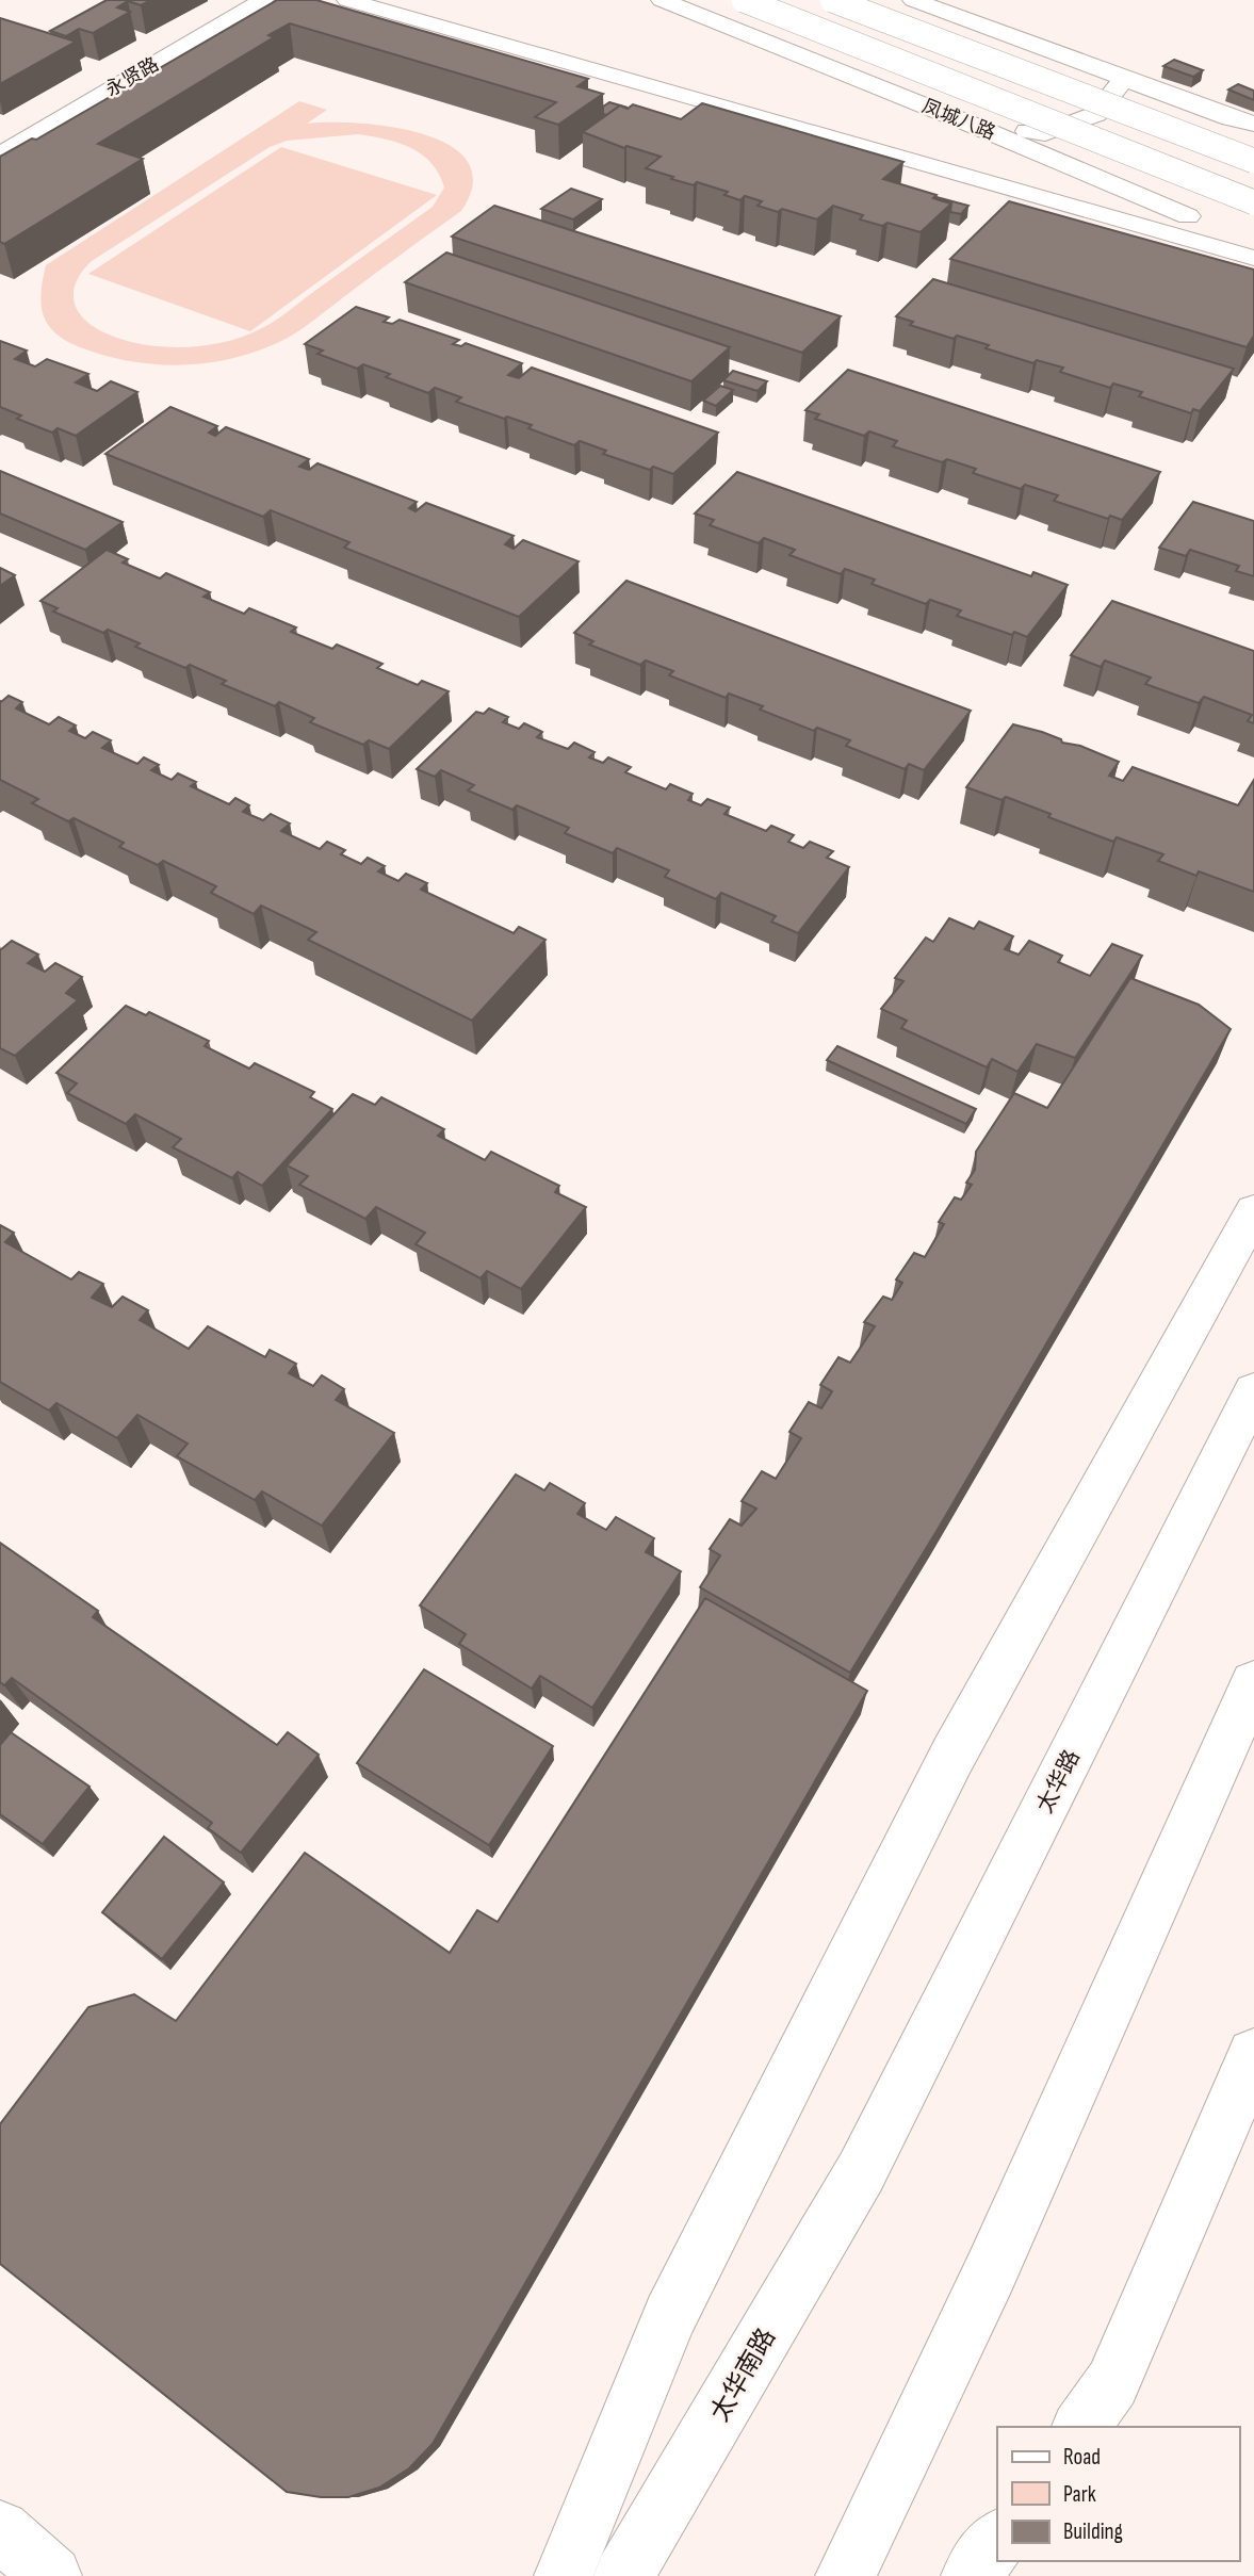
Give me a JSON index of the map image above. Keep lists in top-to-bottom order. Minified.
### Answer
{"streets":{"street":["永贤路","凤城八路","太华路","太华南路"]},"crossings":[["太华路","太华南路"]],"legend":["Road","Park","Building"]}
